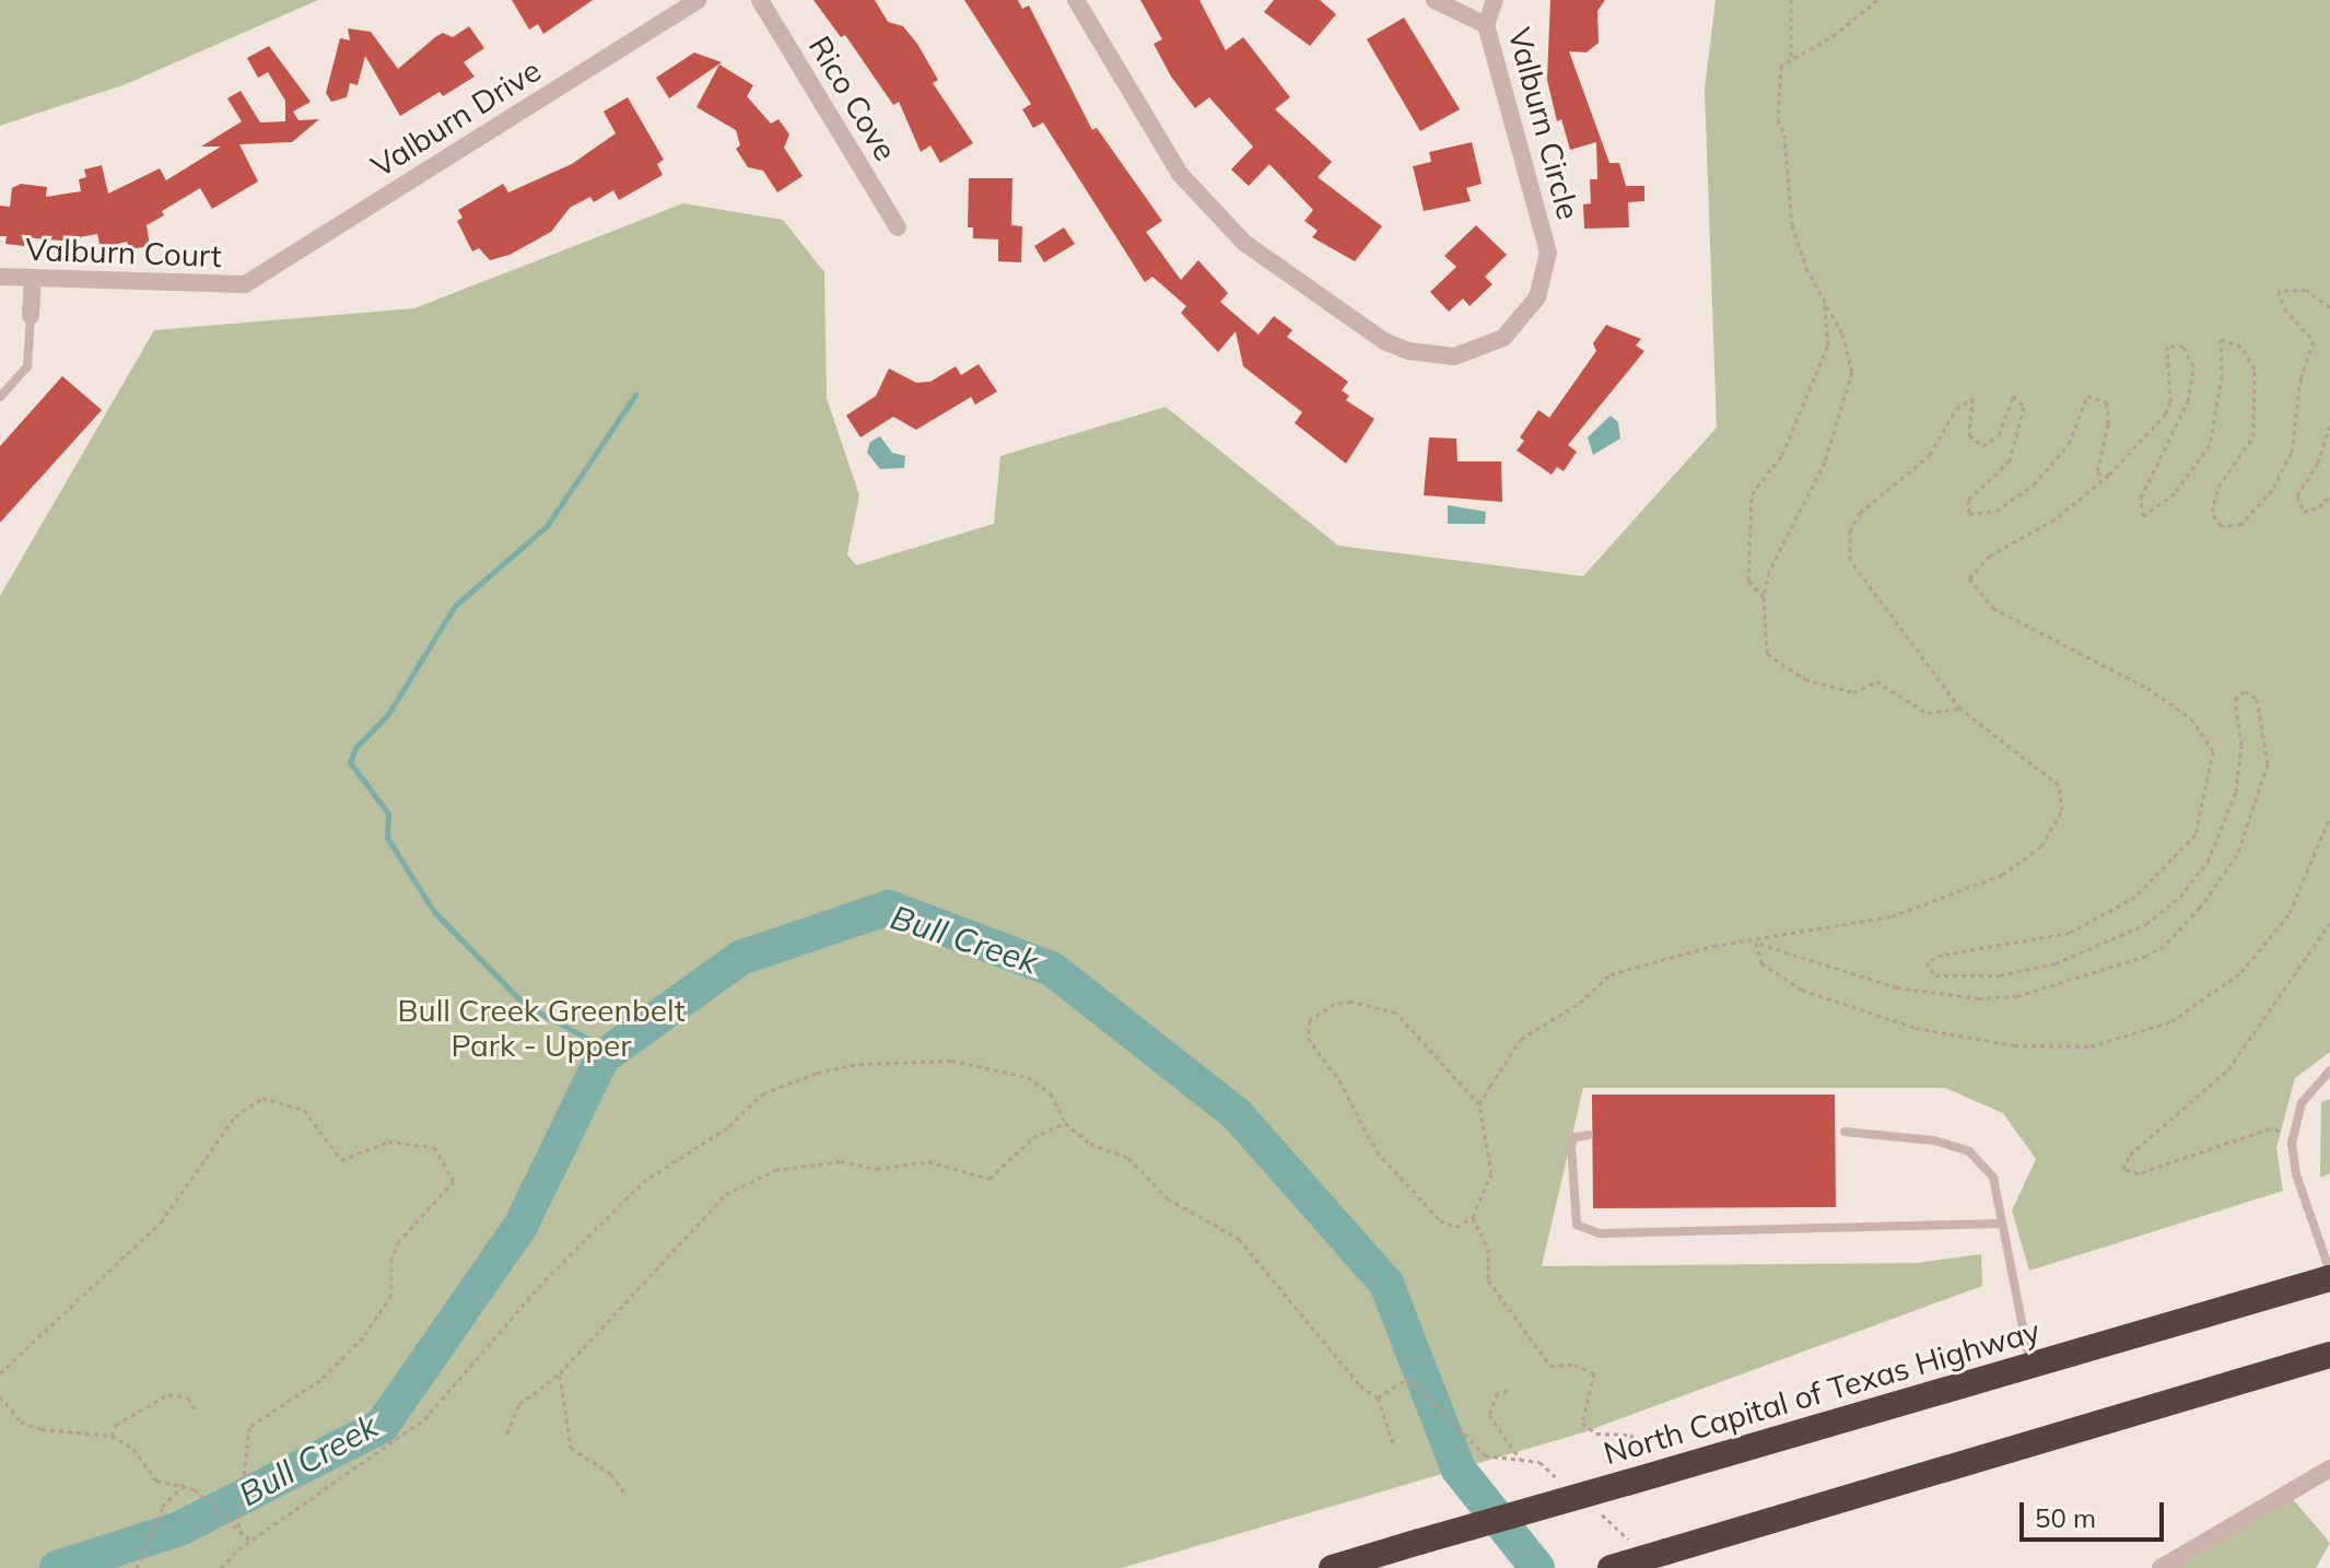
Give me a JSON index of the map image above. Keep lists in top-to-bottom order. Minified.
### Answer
{"streets":{"highway":["North Capital of Texas Highway"],"street":["Rico Cove","Valburn Drive","Valburn Circle","Valburn Court"]},"crossings":[["Valburn Drive","Valburn Court"]],"water":["Bull Creek"],"parks":["Bull Creek Greenbelt Park - Upper"],"scale_bar":"50 m"}
